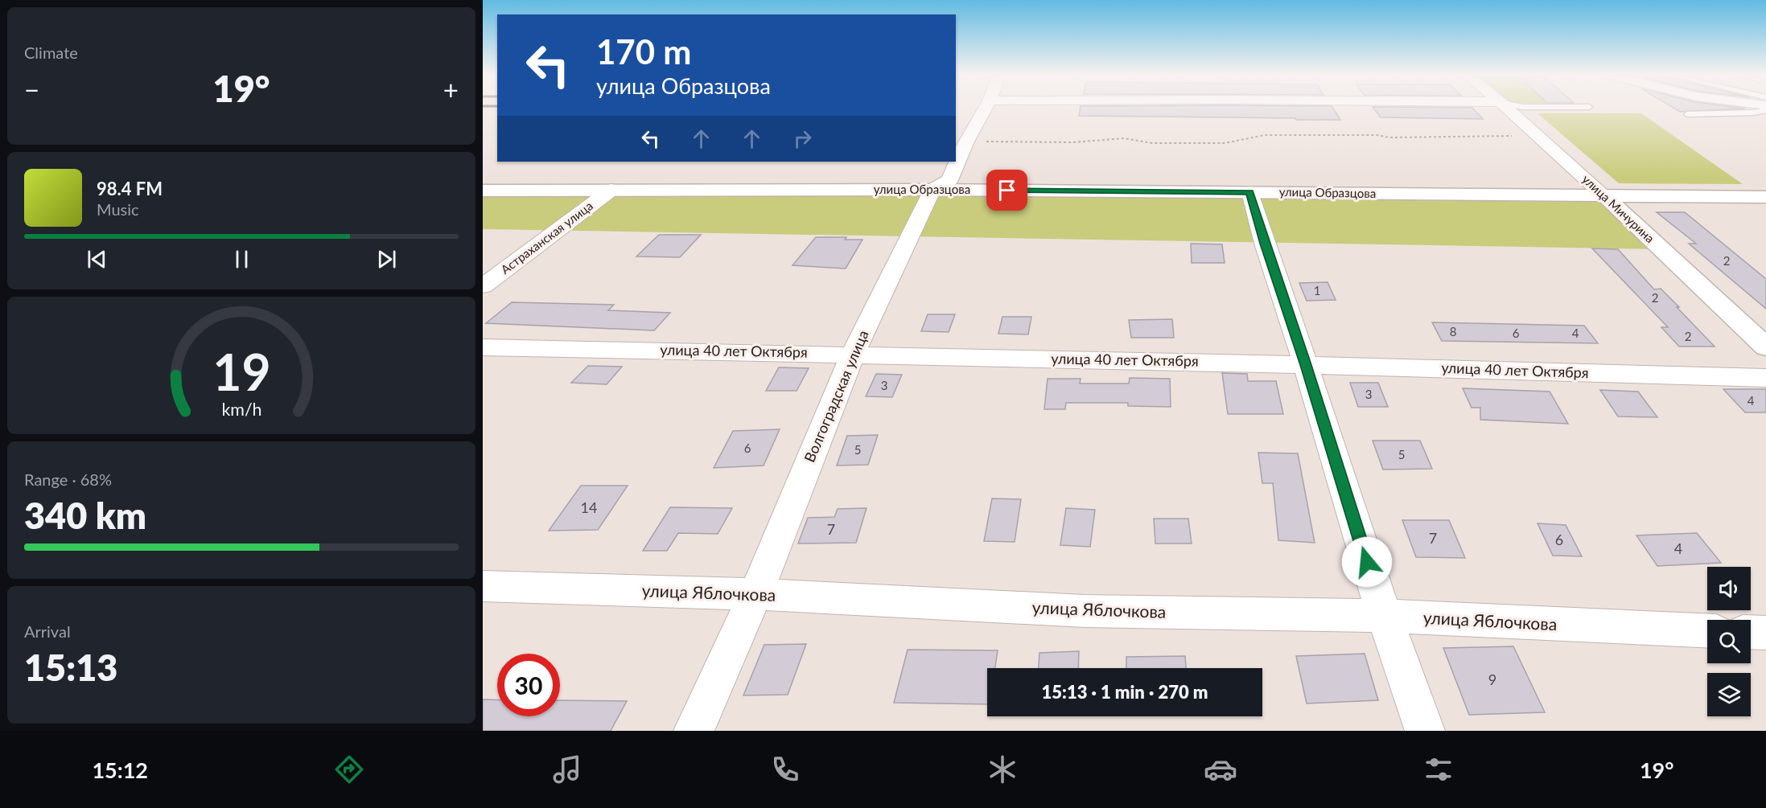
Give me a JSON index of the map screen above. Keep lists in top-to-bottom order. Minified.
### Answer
{"streets":{"street":["улица Образцова","улица Мичурина","Астраханская улица","улица 40 лет Октября","Волгоградская улица","улица Яблочкова"]},"crossings":[["улица Образцова","улица Мичурина"],["улица Образцова","Астраханская улица"],["улица Образцова","Волгоградская улица"],["улица 40 лет Октября","Волгоградская улица"],["Волгоградская улица","улица Яблочкова"]],"house_numbers":["2","1","2","8","6","4","2","3","3","4","6","5","5","14","7","7","6","4","9"],"page":{"tile":["Climate",["Range · 68%","340 km"],["Arrival","15:13"]],"turn":["170 m","улица Образцова"],"heat":["−","19°","+"],"song":["98.4 FM","Music"],"limit":"30","trip":"15:13 · 1 min · 270 m","tabs":["15:12","19°"],"gauge":["19","km/h"]}}
